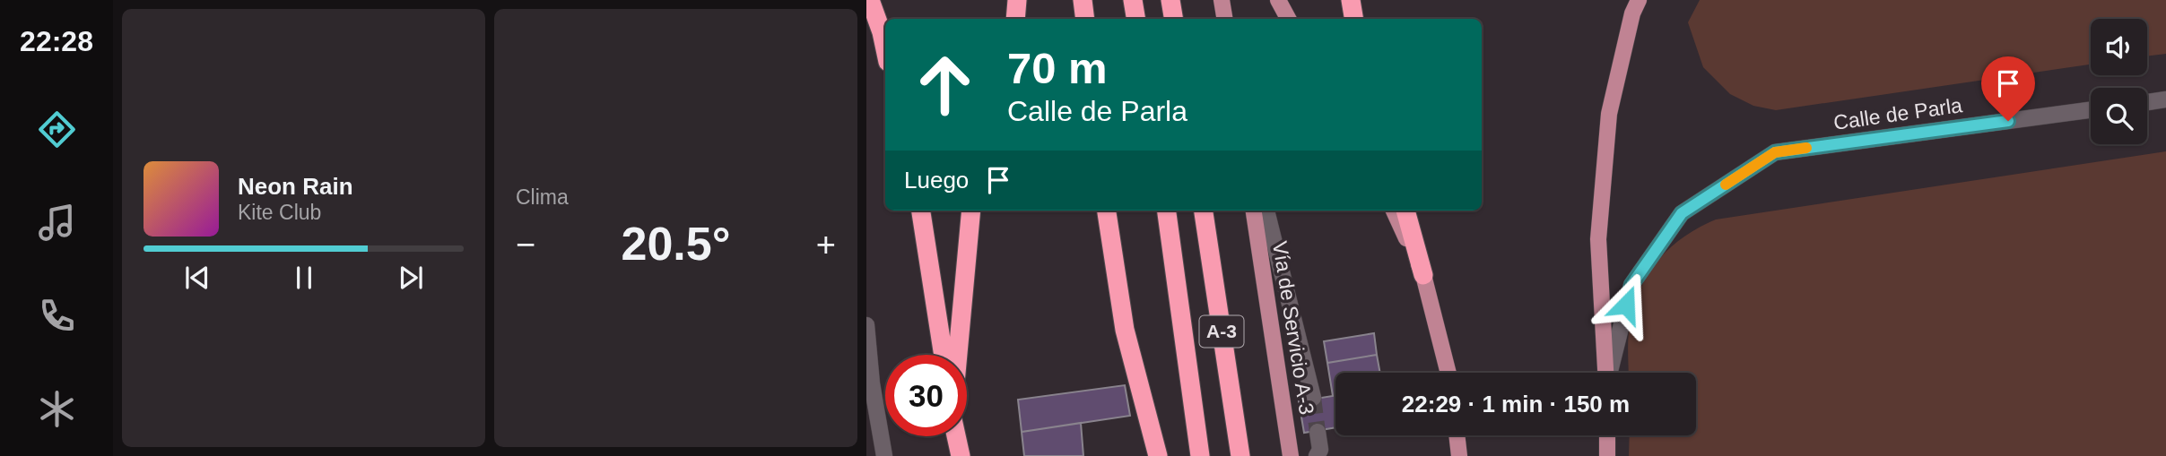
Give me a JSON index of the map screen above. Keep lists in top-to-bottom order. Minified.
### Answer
{"streets":{"highway":["A-3"],"main road":["Vía de Servicio A-3"],"street":["Calle de Parla"]},"page":{"tabs":"22:28","tile":"Clima","turn":["70 m","Calle de Parla"],"then":"Luego","song":["Neon Rain","Kite Club"],"heat":["−","20.5°","+"],"limit":"30","trip":"22:29 · 1 min · 150 m"}}
